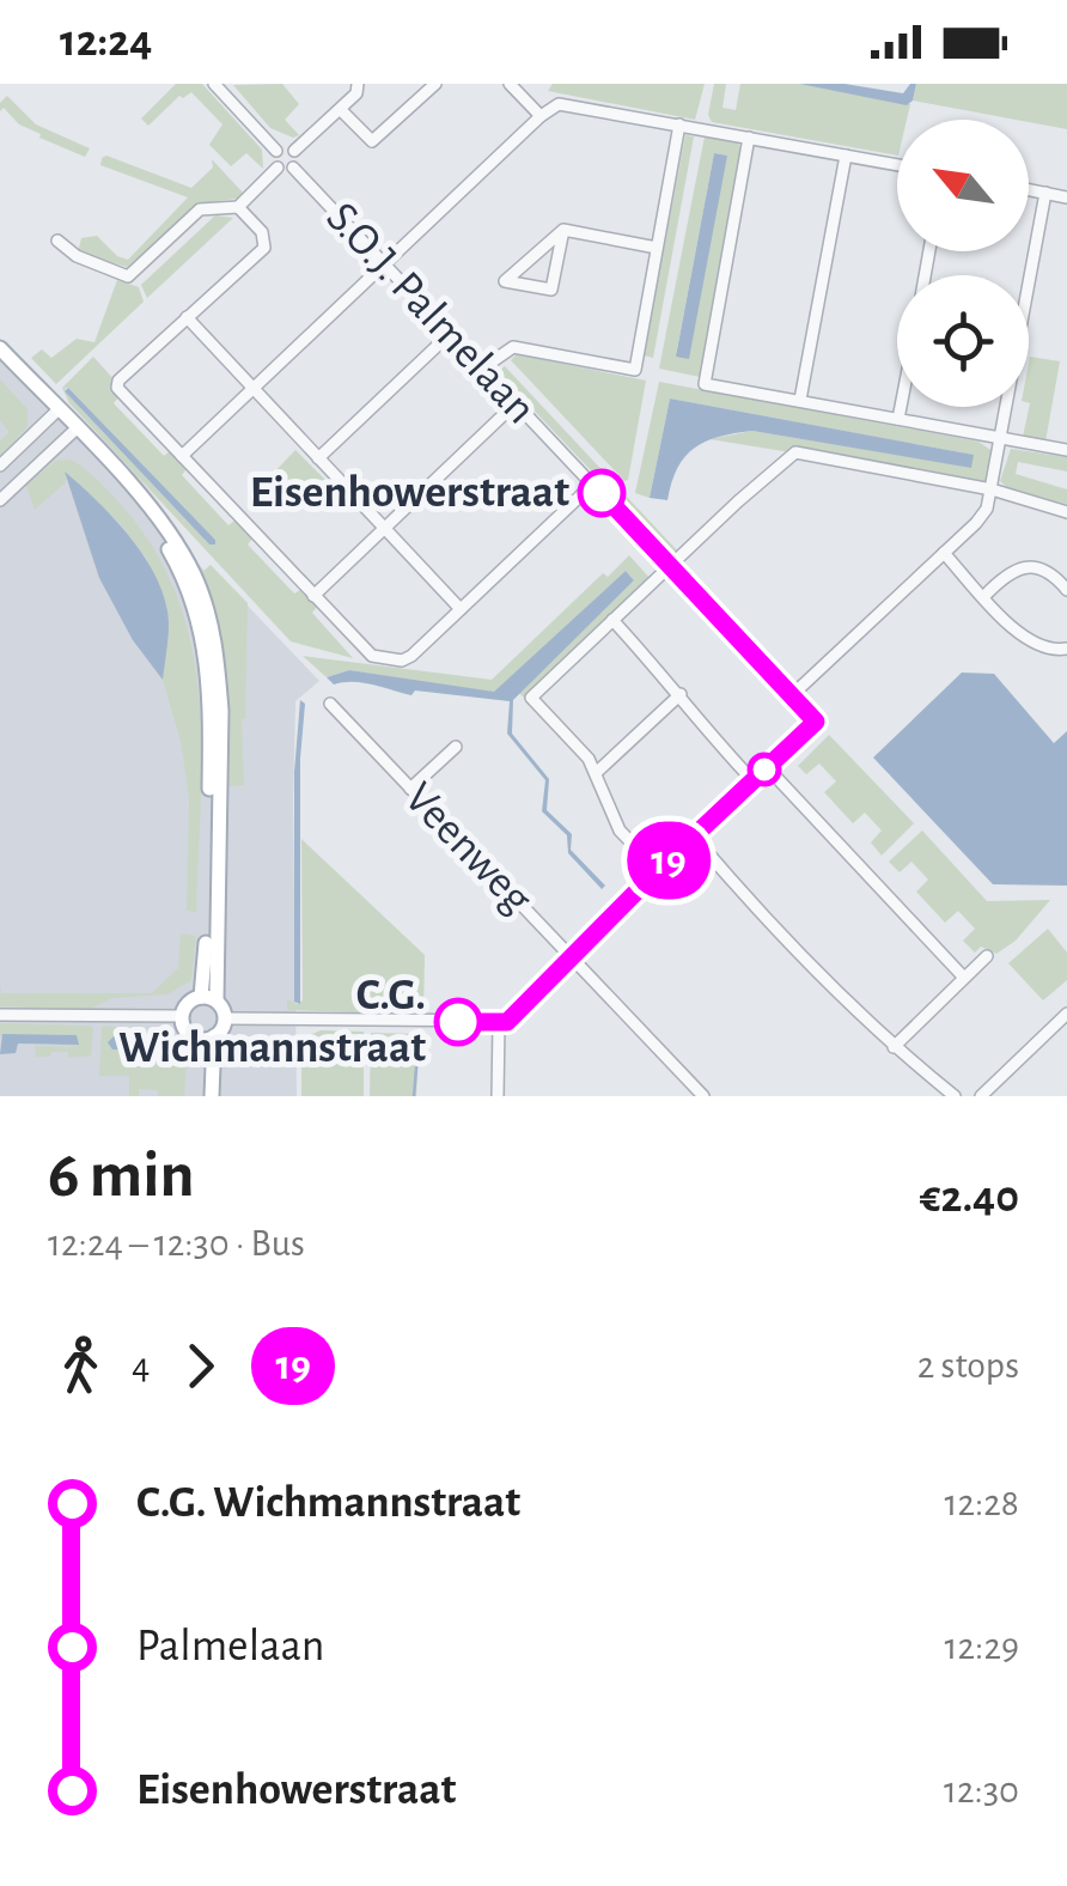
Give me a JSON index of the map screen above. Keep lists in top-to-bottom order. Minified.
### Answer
{"streets":{"street":["S.O.J. Palmelaan","Veenweg"]},"places":["Eisenhowerstraat","C.G. Wichmannstraat"],"lines":["bus line 19"],"north":"top left","page":{"status":"12:24","on_map":"19","heading":["6 min","12:24 – 12:30 · Bus","€2.40"],"legs":["4","19","2 stops"],"list":[{"name":"C.G. Wichmannstraat","value":"12:28"},{"name":"Palmelaan","value":"12:29"},{"name":"Eisenhowerstraat","value":"12:30"}]}}
